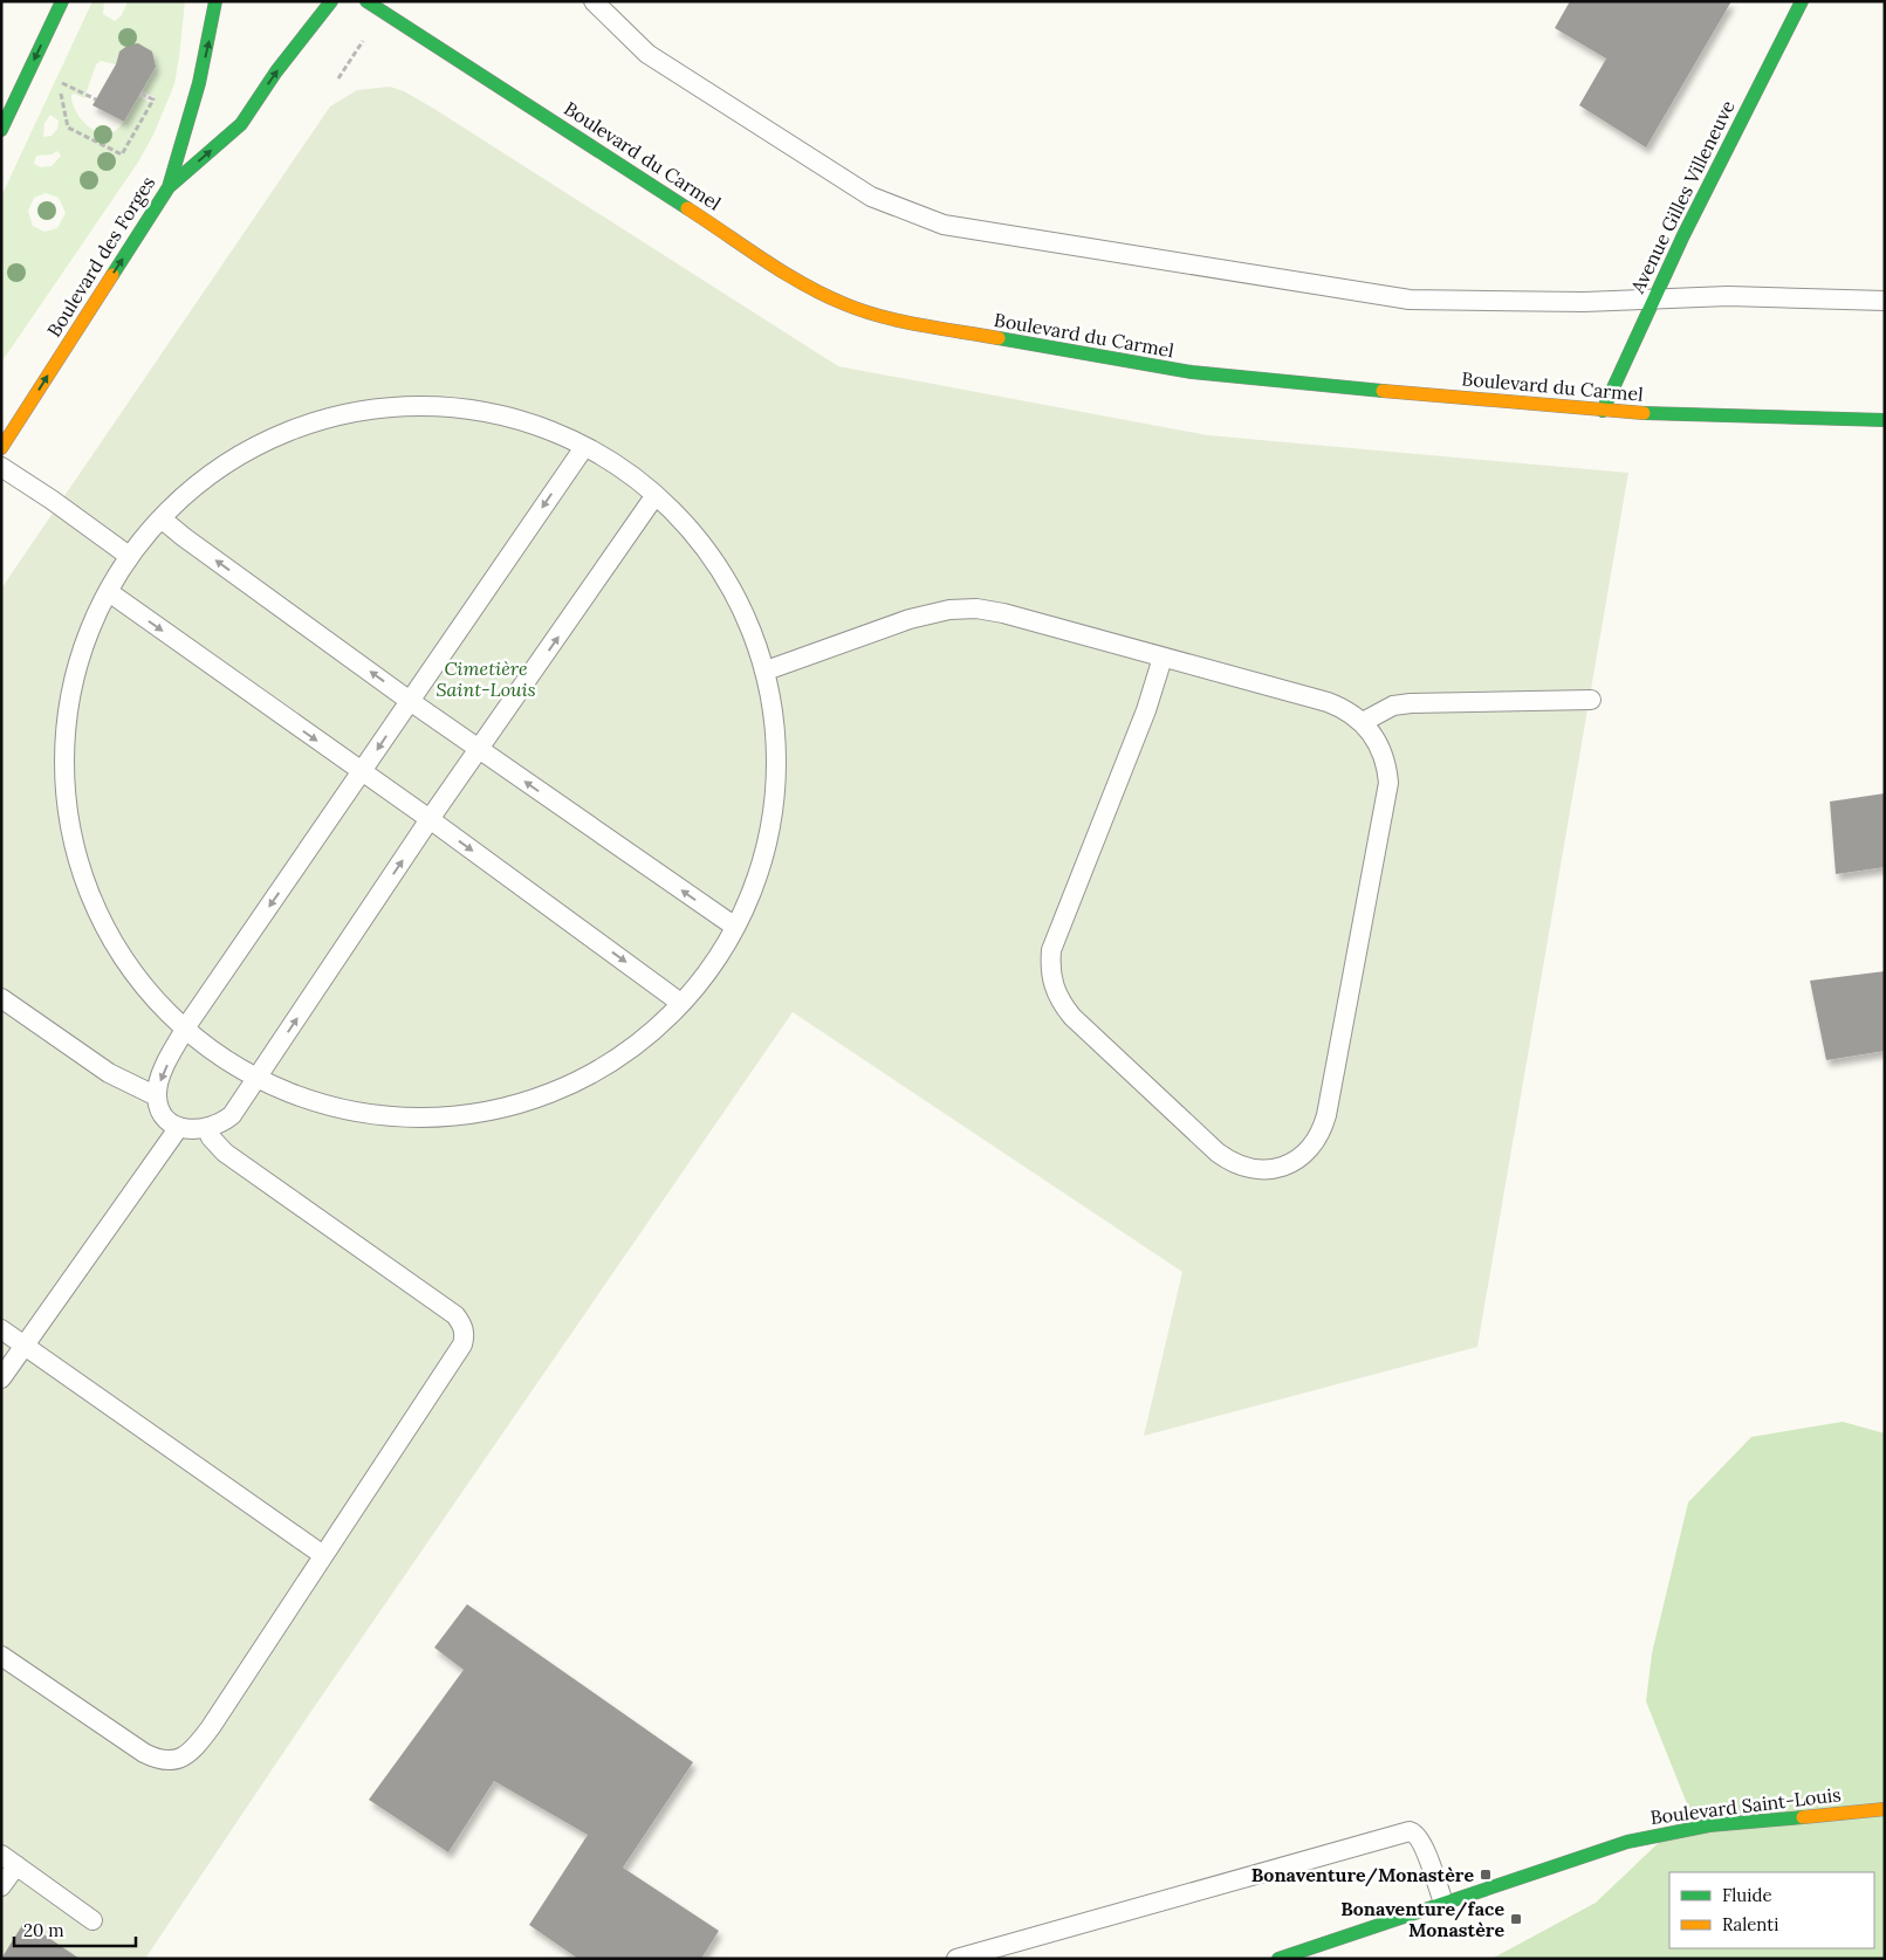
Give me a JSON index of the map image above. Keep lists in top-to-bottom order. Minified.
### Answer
{"streets":{"street":["Boulevard du Carmel","Avenue Gilles Villeneuve","Boulevard des Forges","Boulevard Saint-Louis"]},"crossings":[["Boulevard du Carmel","Avenue Gilles Villeneuve"]],"parks":["Cimetière Saint-Louis"],"places":{"transit":["Bonaventure/Monastère","Bonaventure/face Monastère"]},"legend":["Fluide","Ralenti"],"scale_bar":"20 m"}
